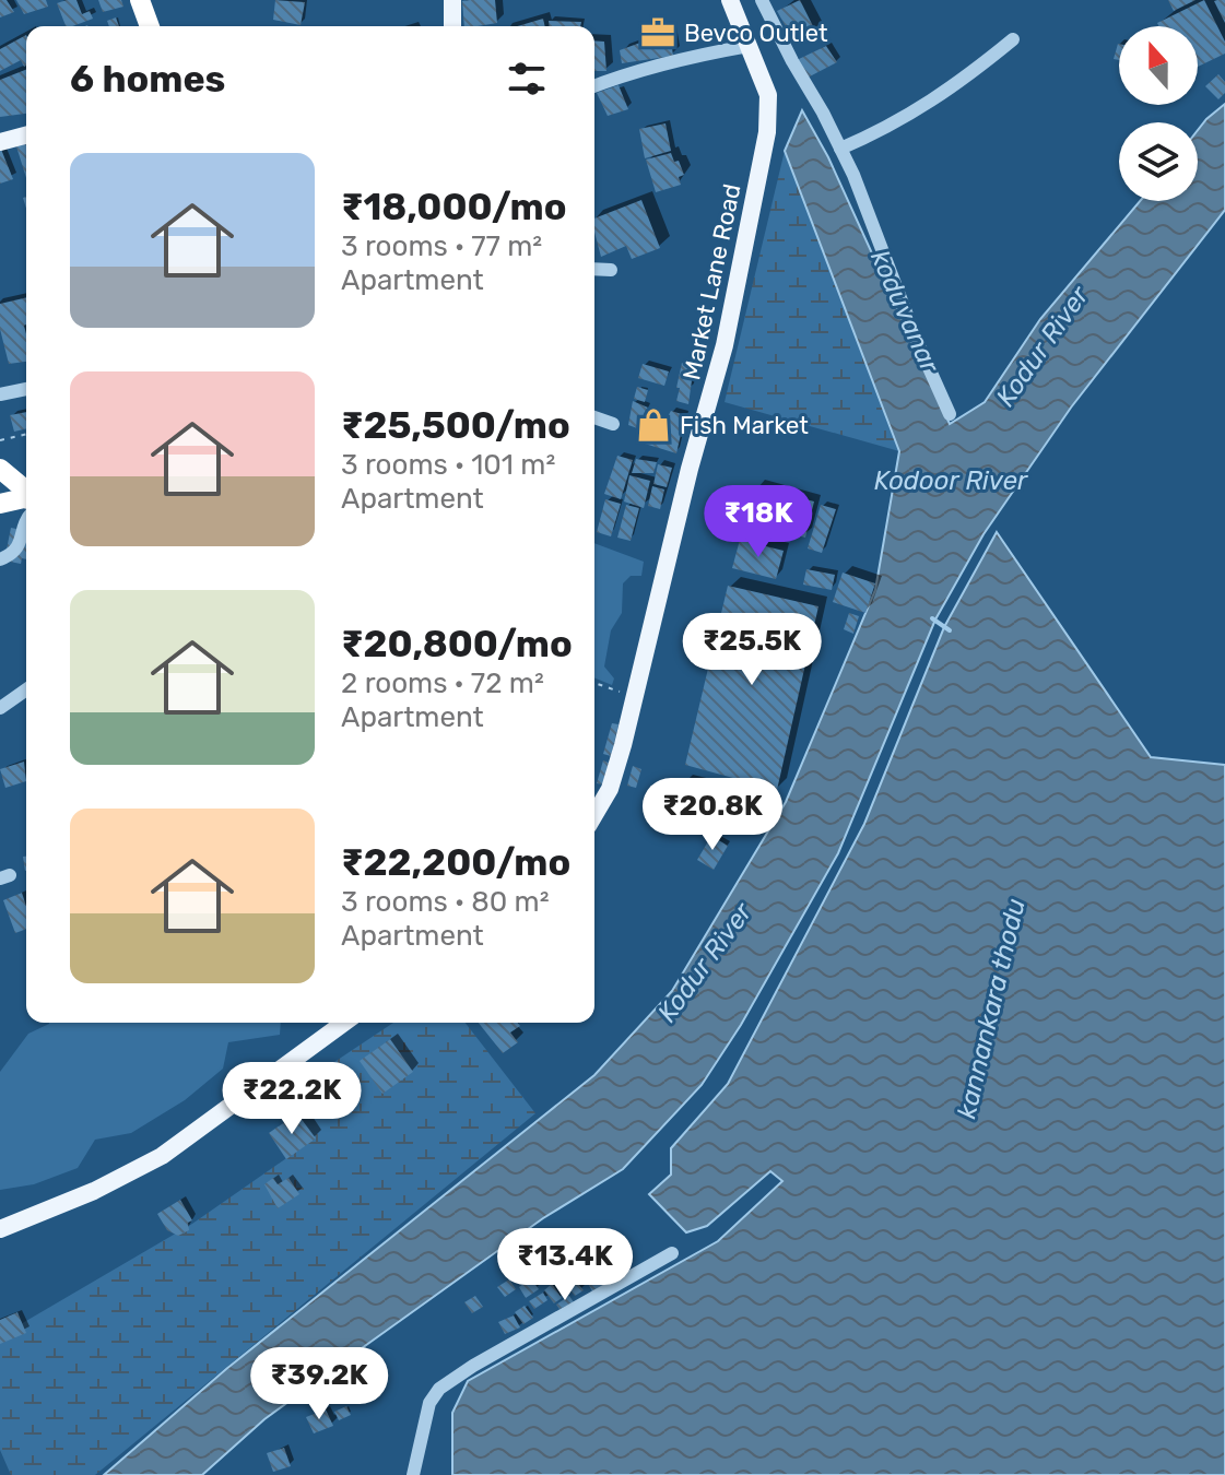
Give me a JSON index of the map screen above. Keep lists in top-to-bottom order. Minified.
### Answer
{"streets":{"main road":["Market Lane Road"]},"water":["koduvanar","Kodur River","Kodoor River","kannankara thodu"],"places":{"office":["Bevco Outlet"],"shop":["Fish Market"]},"north":"top","page":{"heading":"6 homes","list":[{"name":"₹18,000/mo","note":"3 rooms · 77 m² · Apartment"},{"name":"₹25,500/mo","note":"3 rooms · 101 m² · Apartment"},{"name":"₹20,800/mo","note":"2 rooms · 72 m² · Apartment"},{"name":"₹22,200/mo","note":"3 rooms · 80 m² · Apartment"}],"price":["₹18K","₹25.5K","₹20.8K","₹22.2K","₹13.4K","₹39.2K"]}}
